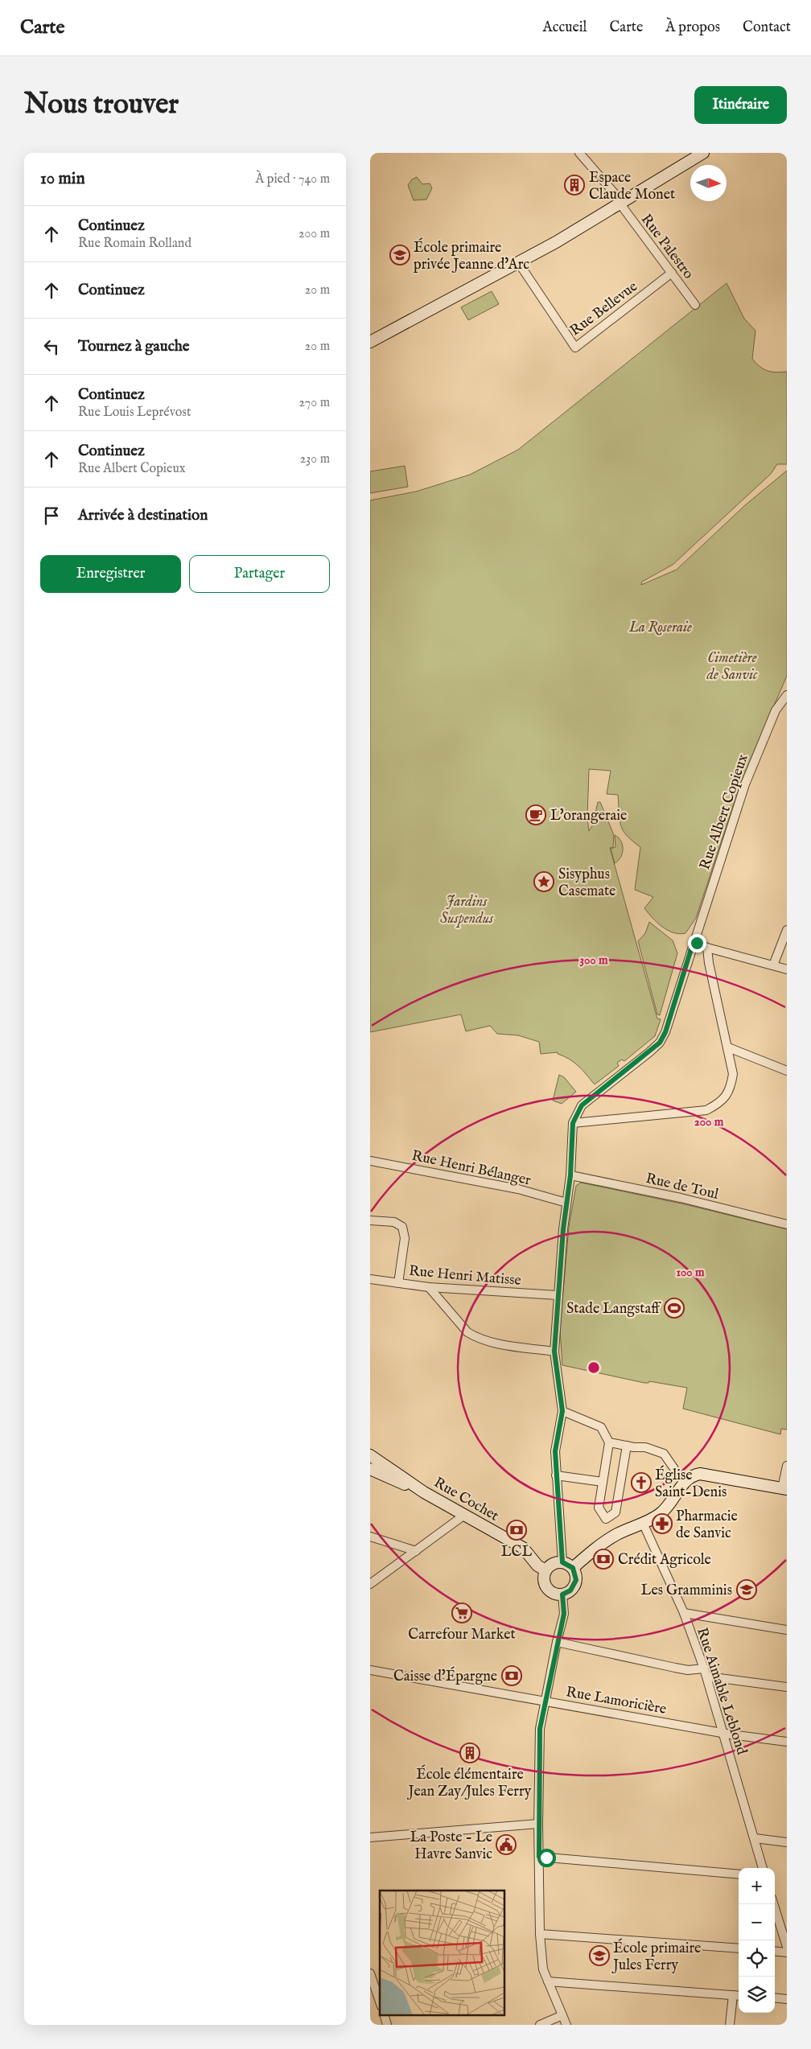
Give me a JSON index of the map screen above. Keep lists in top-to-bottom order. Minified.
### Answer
{"streets":{"street":["Rue Palestro","Rue Bellevue","Rue Albert Copieux","Rue Henri Bélanger","Rue de Toul","Rue Henri Matisse","Rue Cochet","Rue Aimable Leblond","Rue Lamoricière"]},"crossings":[["Rue Palestro","Rue Bellevue"],["Rue Albert Copieux","Rue Henri Bélanger"],["Rue Albert Copieux","Rue de Toul"],["Rue Albert Copieux","Rue Henri Matisse"],["Rue Albert Copieux","Rue Cochet"],["Rue Aimable Leblond","Rue Lamoricière"]],"parks":["La Roseraie","Cimetière de Sanvic","Jardins Suspendus"],"places":{"building":["Espace Claude Monet","École élémentaire Jean Zay/Jules Ferry"],"school or university":["École primaire privée Jeanne d'Arc","Les Gramminis","École primaire Jules Ferry"],"cafe":["L'orangeraie"],"place":["Sisyphus Casemate"],"sports":["Stade Langstaff"],"church":["Église Saint-Denis"],"pharmacy":["Pharmacie de Sanvic"],"bank":["LCL","Crédit Agricole","Caisse d'Épargne"],"supermarket":["Carrefour Market"],"public building":["La Poste - Le Havre Sanvic"]},"north":"right","page":{"header":"Carte","nav":["Accueil","Carte","À propos","Contact"],"buttons":["Itinéraire",["Enregistrer","Partager"]],"title":"Nous trouver","heading":["10 min","À pied · 740 m"],"list":[["Continuez","Rue Romain Rolland","200 m"],["Continuez","20 m"],["Tournez à gauche","20 m"],["Continuez","Rue Louis Leprévost","270 m"],["Continuez","Rue Albert Copieux","230 m"],"Arrivée à destination"],"map_buttons":["+","−"]},"rings":["300 m","200 m","100 m"]}
